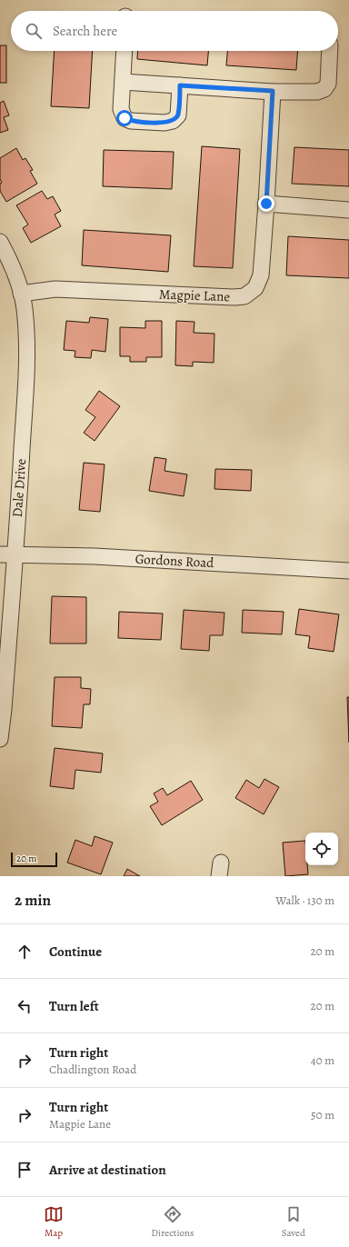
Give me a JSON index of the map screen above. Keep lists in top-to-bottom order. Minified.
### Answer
{"streets":{"street":["Magpie Lane","Dale Drive","Gordons Road"]},"crossings":[["Magpie Lane","Dale Drive"],["Dale Drive","Gordons Road"]],"scale_bar":"20 m","page":{"search":"Search here","scale":"20 m","heading":["2 min","Walk · 130 m"],"list":[["Continue","20 m"],["Turn left","20 m"],["Turn right","Chadlington Road","40 m"],["Turn right","Magpie Lane","50 m"],"Arrive at destination"],"nav":["Map","Directions","Saved"]}}
